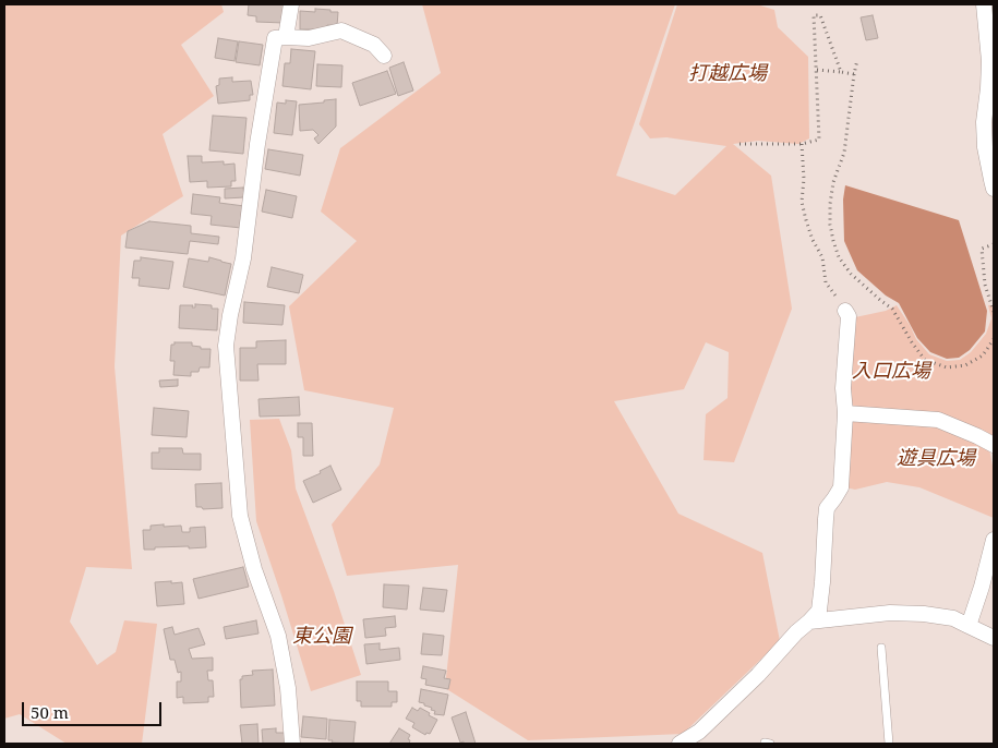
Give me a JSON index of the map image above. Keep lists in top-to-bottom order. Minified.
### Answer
{"parks":["打越広場","入口広場","遊具広場","東公園"],"scale_bar":"50 m"}
